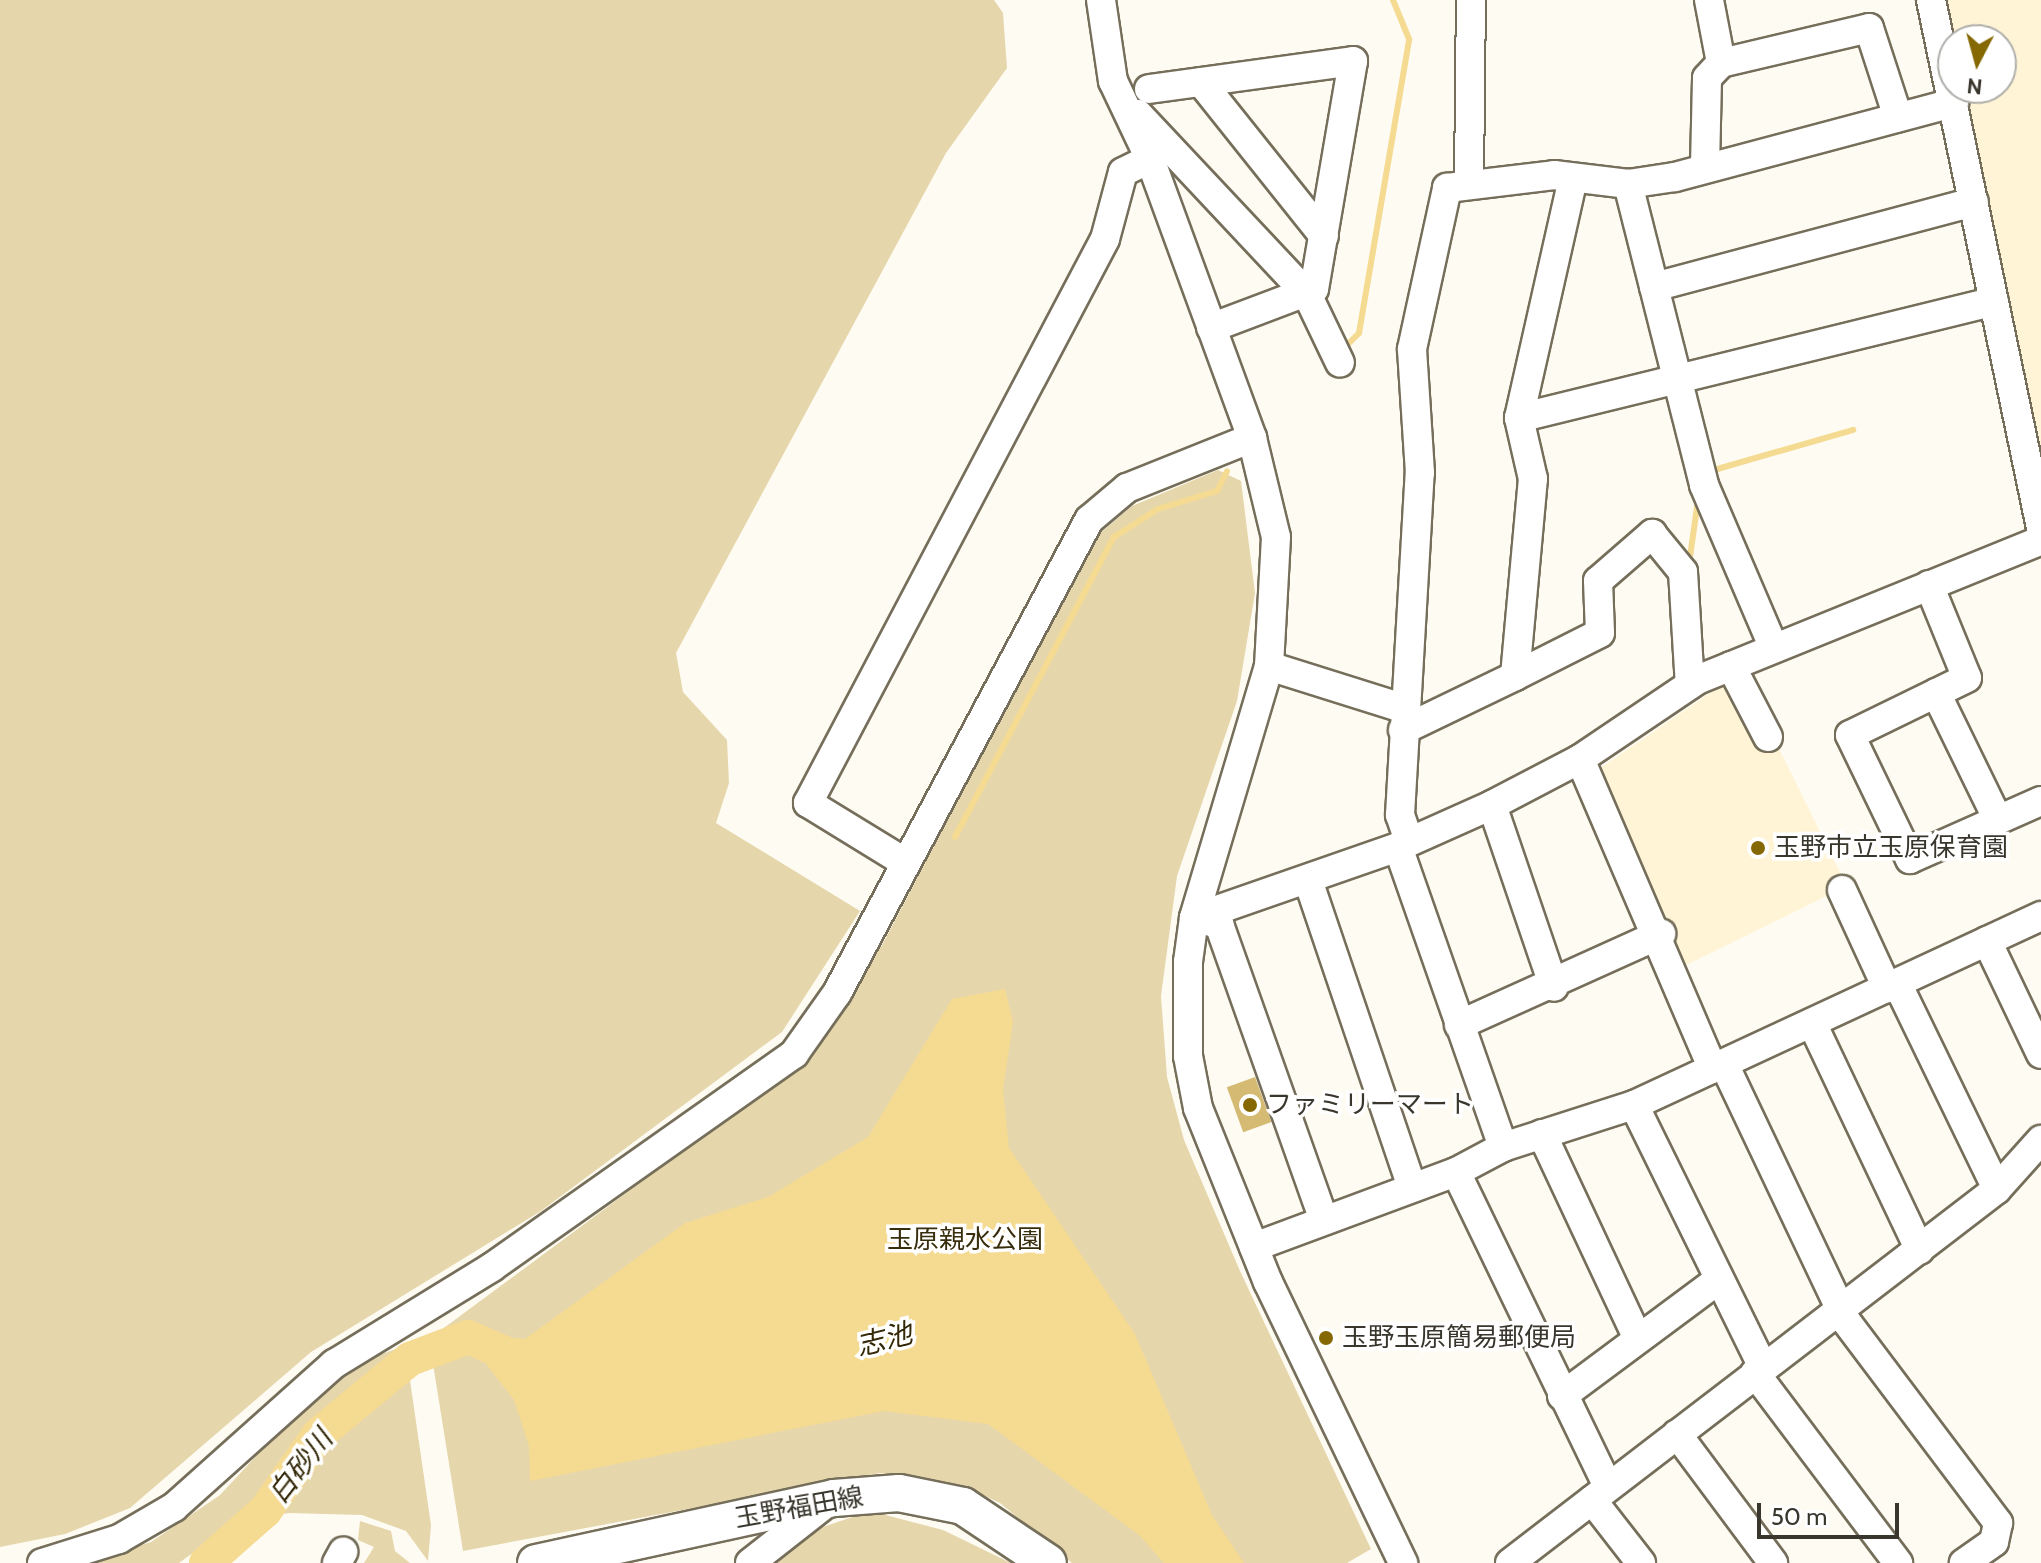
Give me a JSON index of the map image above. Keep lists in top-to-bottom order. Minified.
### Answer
{"streets":{"main road":["玉野福田線"]},"water":["志池","白砂川"],"parks":["玉原親水公園"],"places":["玉野市立玉原保育園","ファミリーマート","玉野玉原簡易郵便局"],"scale_bar":"50 m","north":"bottom"}
